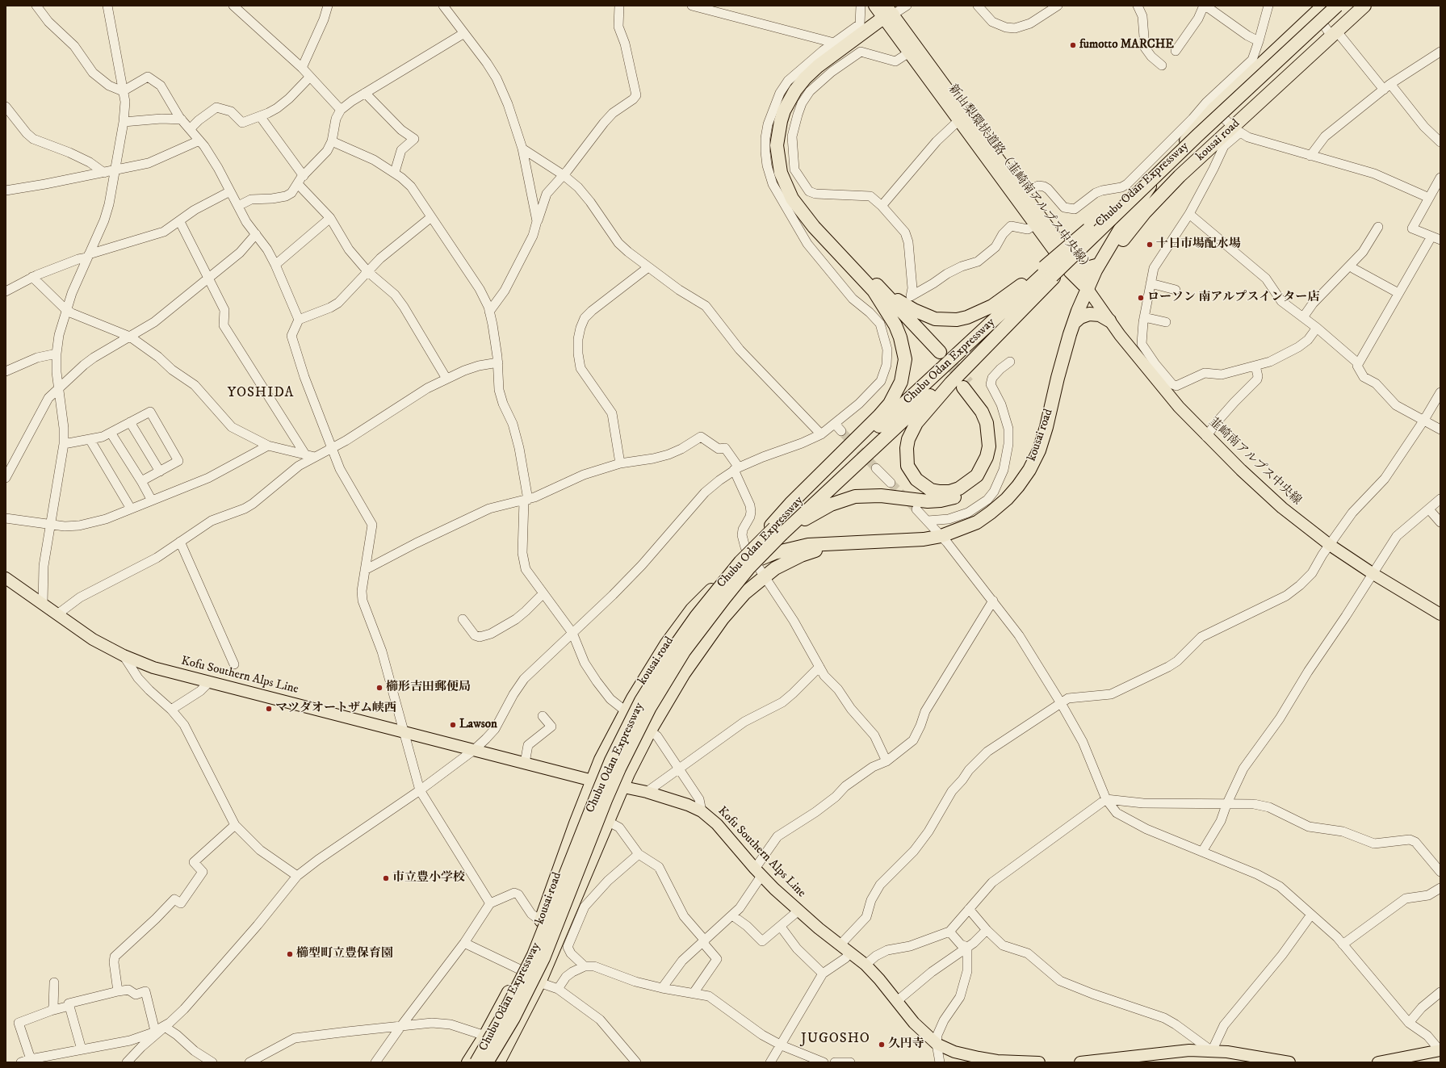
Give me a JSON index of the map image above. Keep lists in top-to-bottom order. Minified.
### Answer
{"streets":{"highway":["kousai road","Chubu Odan Expressway"],"main road":["新山梨環状道路（韮崎南アルプス中央線）","韮崎南アルプス中央線","Kofu Southern Alps Line"]},"crossings":[["kousai road","新山梨環状道路（韮崎南アルプス中央線）"],["kousai road","韮崎南アルプス中央線"],["kousai road","Kofu Southern Alps Line"],["新山梨環状道路（韮崎南アルプス中央線）","韮崎南アルプス中央線"]],"districts":["YOSHIDA","JUGOSHO"],"places":["fumotto MARCHE","十日市場配水場","ローソン 南アルプスインター店","櫛形吉田郵便局","マツダオートザム峡西","Lawson","市立豊小学校","櫛型町立豊保育園","久円寺"]}
